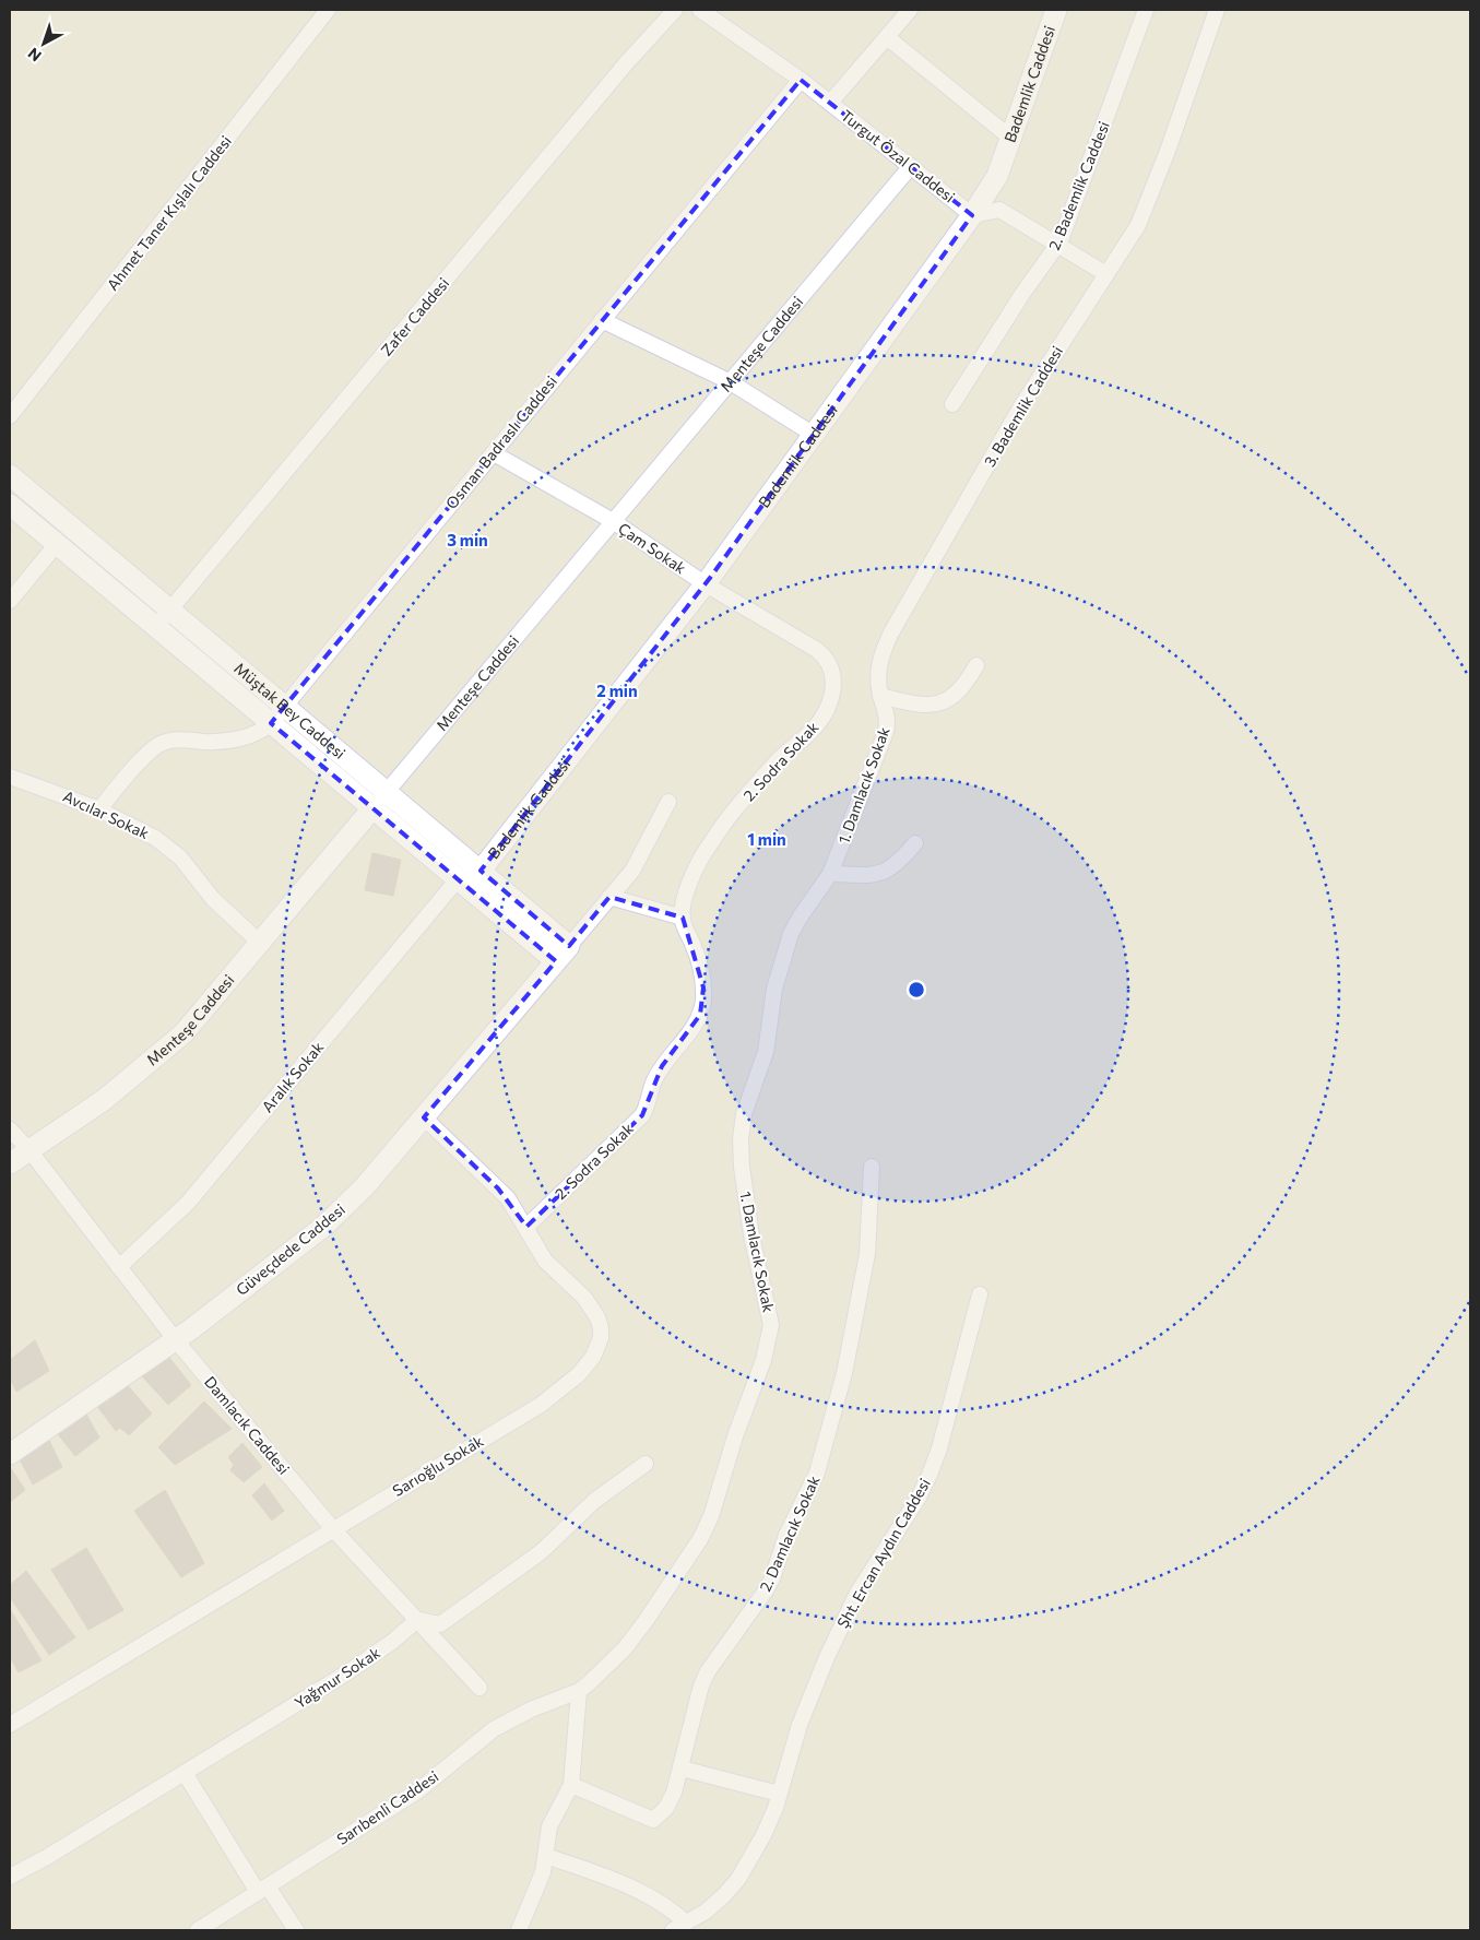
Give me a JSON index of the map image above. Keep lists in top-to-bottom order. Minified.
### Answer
{"streets":{"street":["Bademlik Caddesi","Turgut Özal Caddesi","2. Bademlik Caddesi","Ahmet Taner Kışlalı Caddesi","Zafer Caddesi","Menteşe Caddesi","3. Bademlik Caddesi","Osman Badraslı Caddesi","Çam Sokak","Müştak Bey Caddesi","2. Sodra Sokak","1. Damlacık Sokak","Avcılar Sokak","Aralık Sokak","Güveçdede Caddesi","Damlacık Caddesi","Sarıoğlu Sokak","2. Damlacık Sokak","Şht. Ercan Aydın Caddesi","Yağmur Sokak","Sarıbenli Caddesi"]},"crossings":[["Bademlik Caddesi","Turgut Özal Caddesi"],["Bademlik Caddesi","Çam Sokak"],["Bademlik Caddesi","Müştak Bey Caddesi"],["Turgut Özal Caddesi","Menteşe Caddesi"],["Turgut Özal Caddesi","Osman Badraslı Caddesi"],["Zafer Caddesi","Müştak Bey Caddesi"],["Menteşe Caddesi","Çam Sokak"],["Menteşe Caddesi","Müştak Bey Caddesi"],["Menteşe Caddesi","Avcılar Sokak"],["Menteşe Caddesi","Damlacık Caddesi"],["3. Bademlik Caddesi","1. Damlacık Sokak"],["Osman Badraslı Caddesi","Çam Sokak"],["Osman Badraslı Caddesi","Müştak Bey Caddesi"],["Osman Badraslı Caddesi","Avcılar Sokak"],["Çam Sokak","2. Sodra Sokak"],["Müştak Bey Caddesi","Aralık Sokak"],["Müştak Bey Caddesi","Güveçdede Caddesi"],["2. Sodra Sokak","Sarıoğlu Sokak"],["1. Damlacık Sokak","Sarıbenli Caddesi"],["Aralık Sokak","Damlacık Caddesi"],["Güveçdede Caddesi","Damlacık Caddesi"],["Güveçdede Caddesi","Sarıoğlu Sokak"],["Damlacık Caddesi","Sarıoğlu Sokak"],["Damlacık Caddesi","Yağmur Sokak"]],"north":"bottom left","rings":["3 min","2 min","1 min"]}
